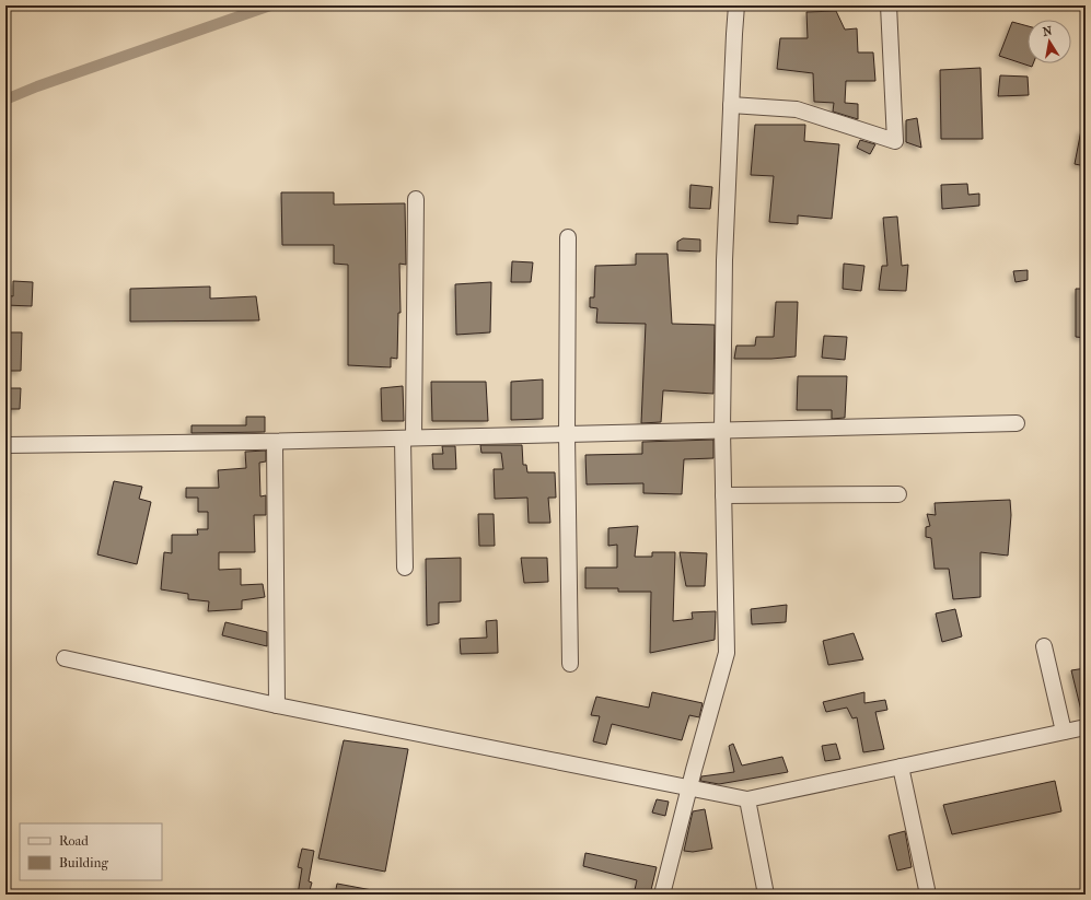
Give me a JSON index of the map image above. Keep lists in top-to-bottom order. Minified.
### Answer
{"legend":["Road","Building"],"north":"top"}
